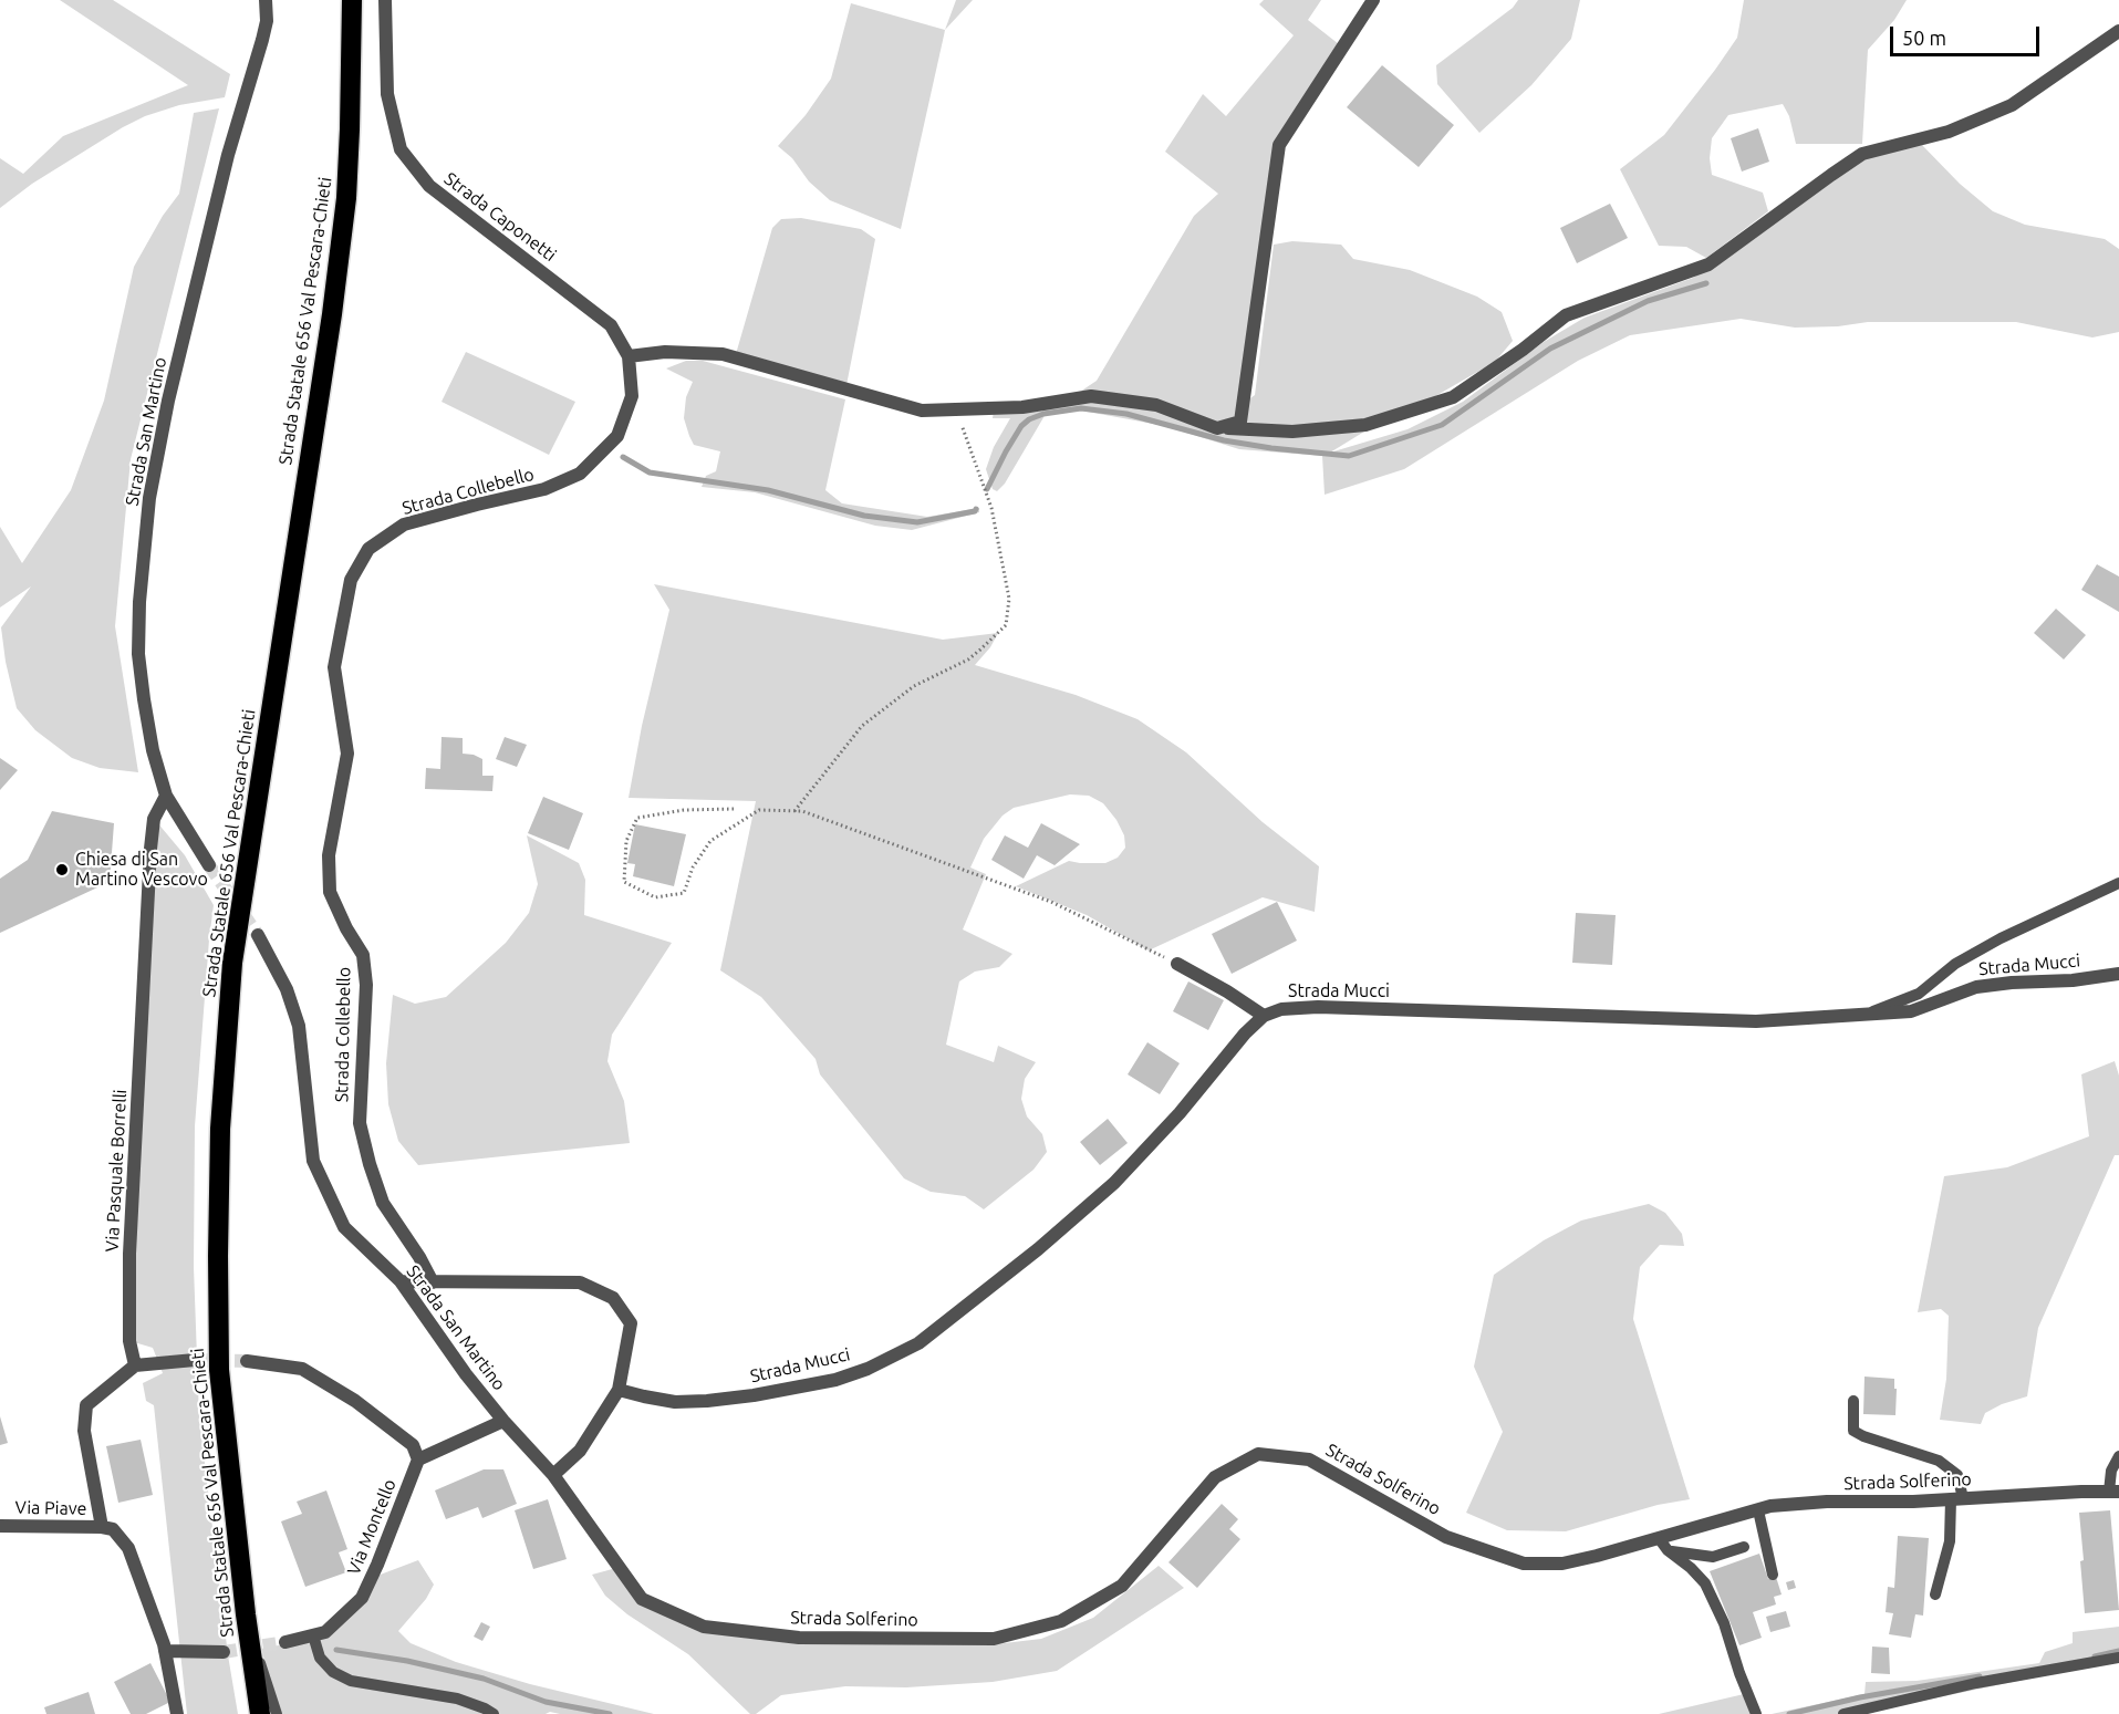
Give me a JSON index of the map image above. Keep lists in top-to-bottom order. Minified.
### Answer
{"streets":{"highway":["Strada Statale 656 Val Pescara-Chieti"],"street":["Strada Caponetti","Strada San Martino","Strada Collebello","Strada Mucci","Via Pasquale Borrelli","Strada Solferino","Via Piave","Via Montello"]},"crossings":[["Strada Caponetti","Strada Collebello"],["Strada San Martino","Via Pasquale Borrelli"],["Strada San Martino","Strada Solferino"]],"places":["Chiesa di San Martino Vescovo"],"scale_bar":"50 m"}
